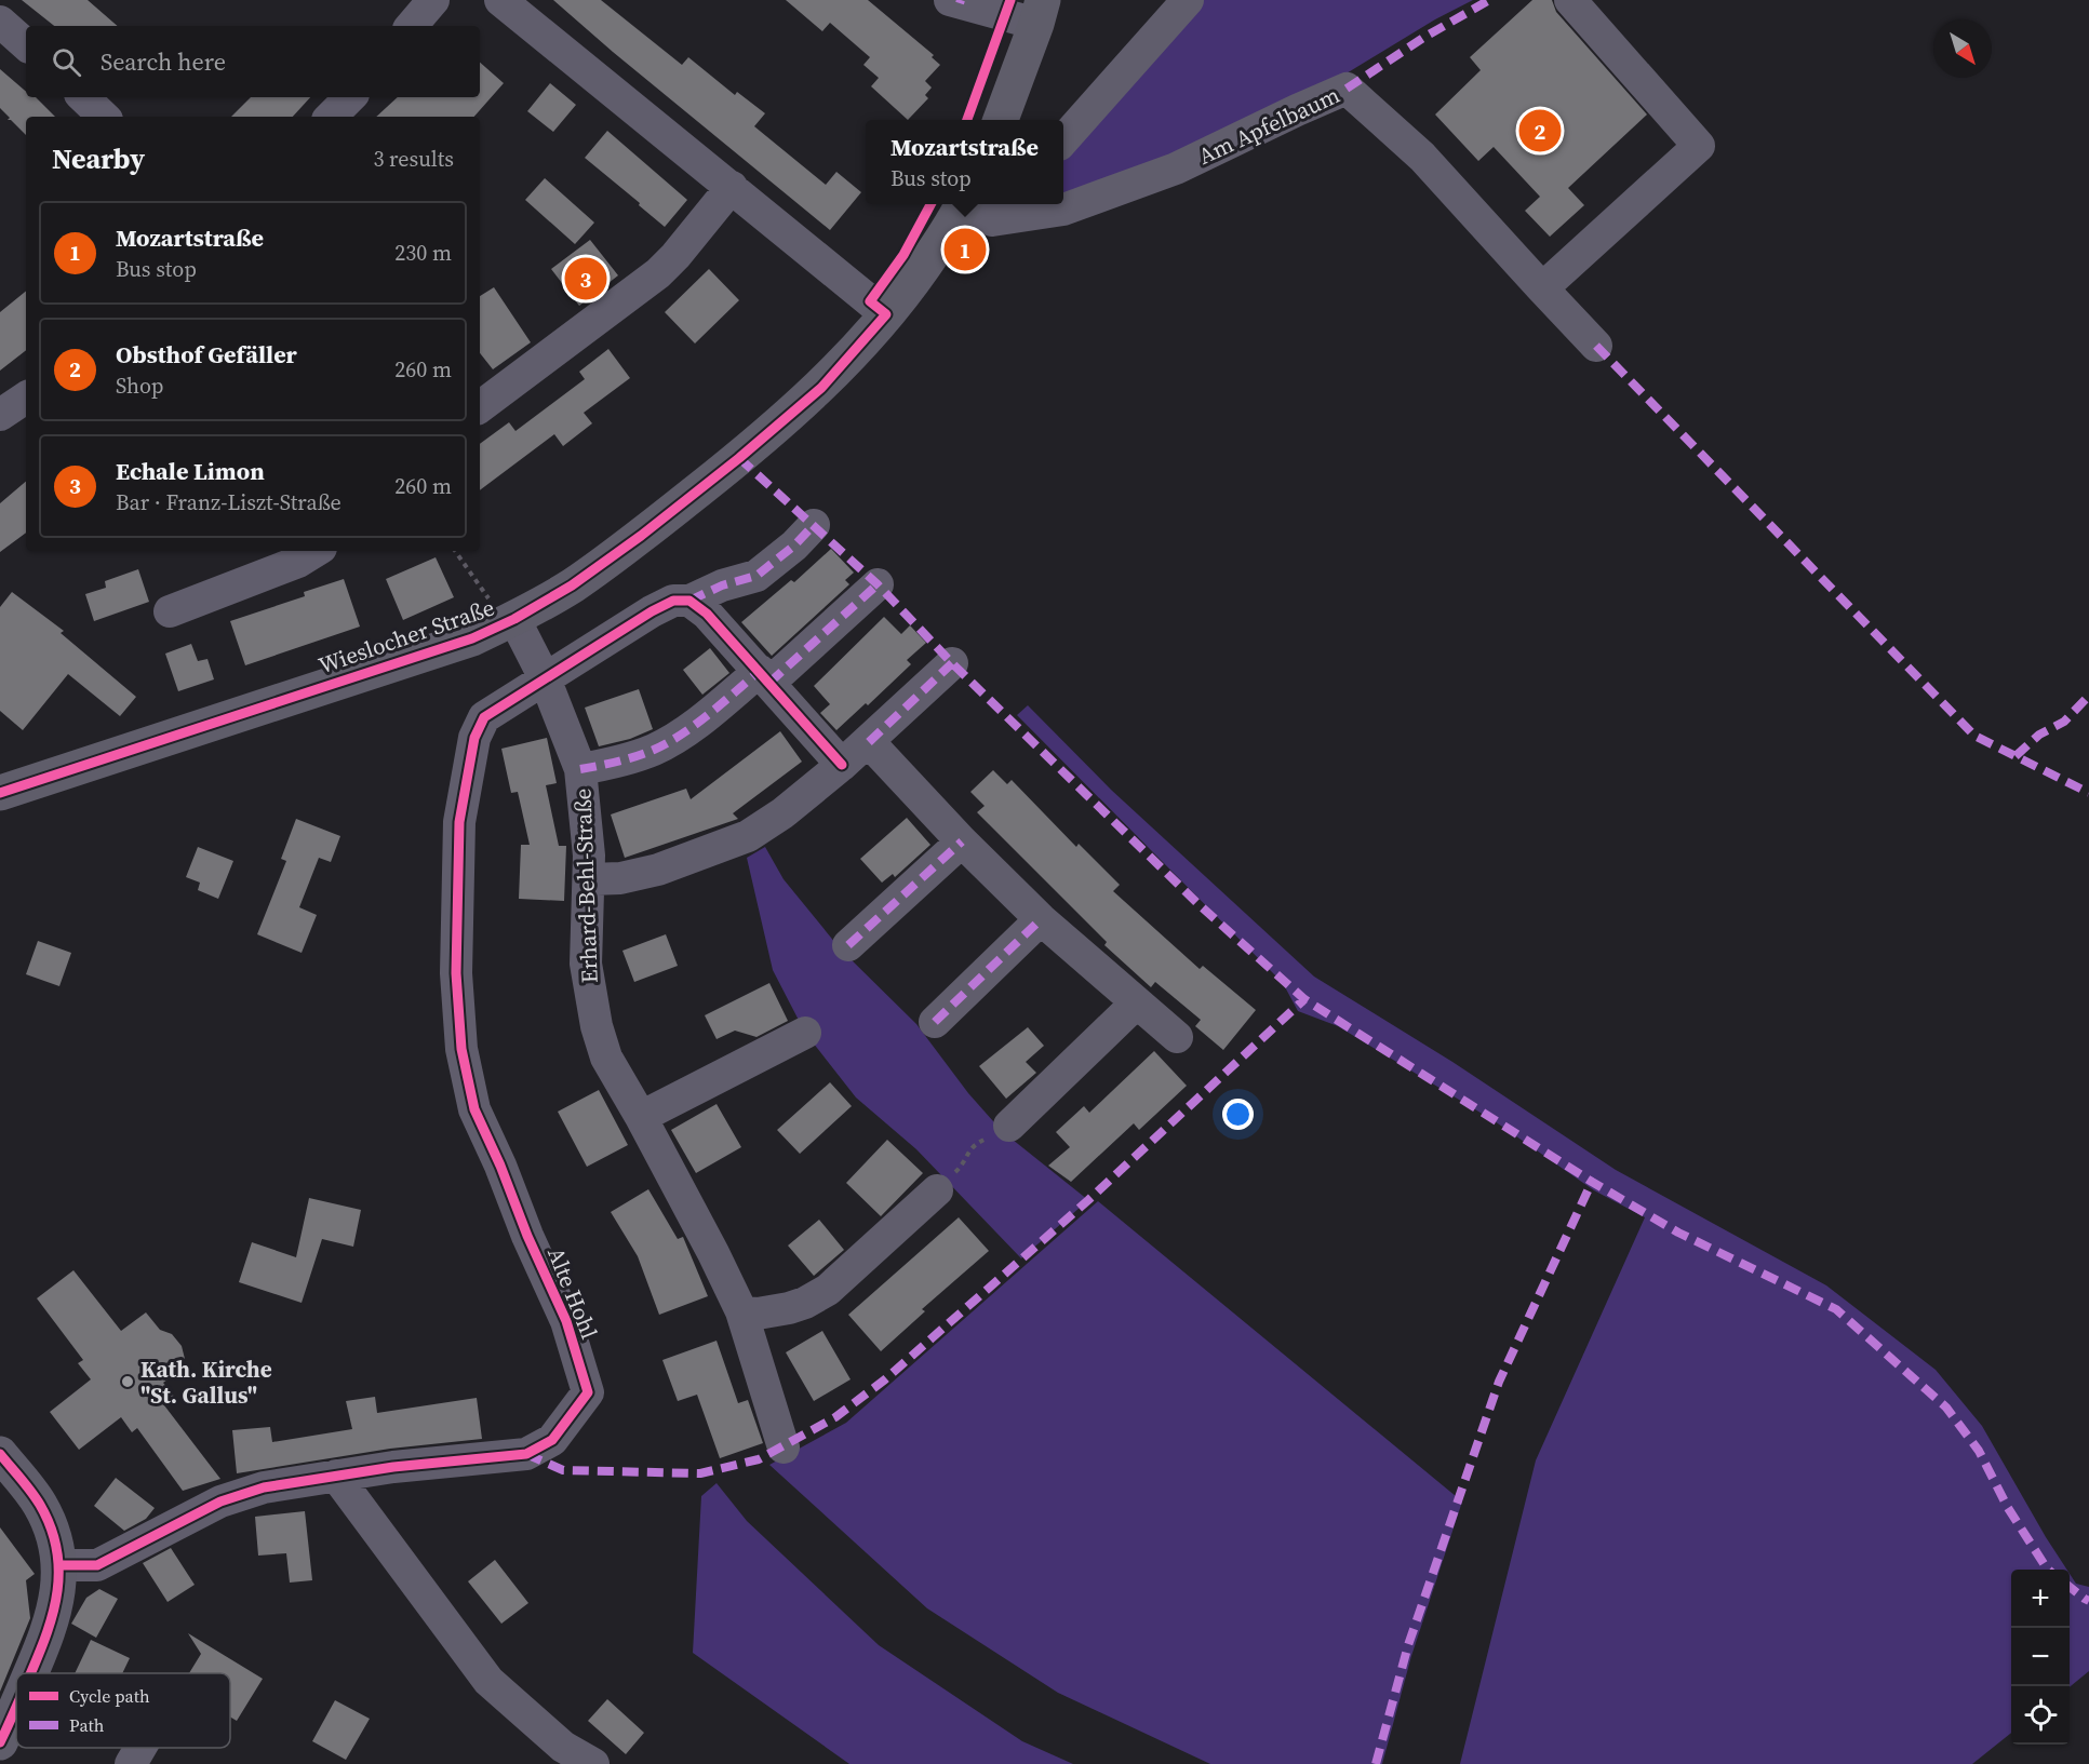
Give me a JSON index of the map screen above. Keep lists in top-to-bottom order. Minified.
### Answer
{"streets":{"main road":["Wieslocher Straße"],"street":["Am Apfelbaum","Erhard-Behl-Straße","Alte Hohl"]},"crossings":[["Am Apfelbaum","Wieslocher Straße"],["Wieslocher Straße","Erhard-Behl-Straße"],["Erhard-Behl-Straße","Alte Hohl"]],"places":["Kath. Kirche \"St. Gallus\""],"legend":["Cycle path","Path"],"north":"bottom right","page":{"search":"Search here","pins":["2","1","3"],"heading":["Nearby","3 results"],"popup":["Mozartstraße","Bus stop"],"list":[{"mark":"1","name":"Mozartstraße","note":"Bus stop","value":"230 m"},{"mark":"2","name":"Obsthof Gefäller","note":"Shop","value":"260 m"},{"mark":"3","name":"Echale Limon","note":"Bar · Franz-Liszt-Straße","value":"260 m"}],"map_buttons":["+","−"]}}
